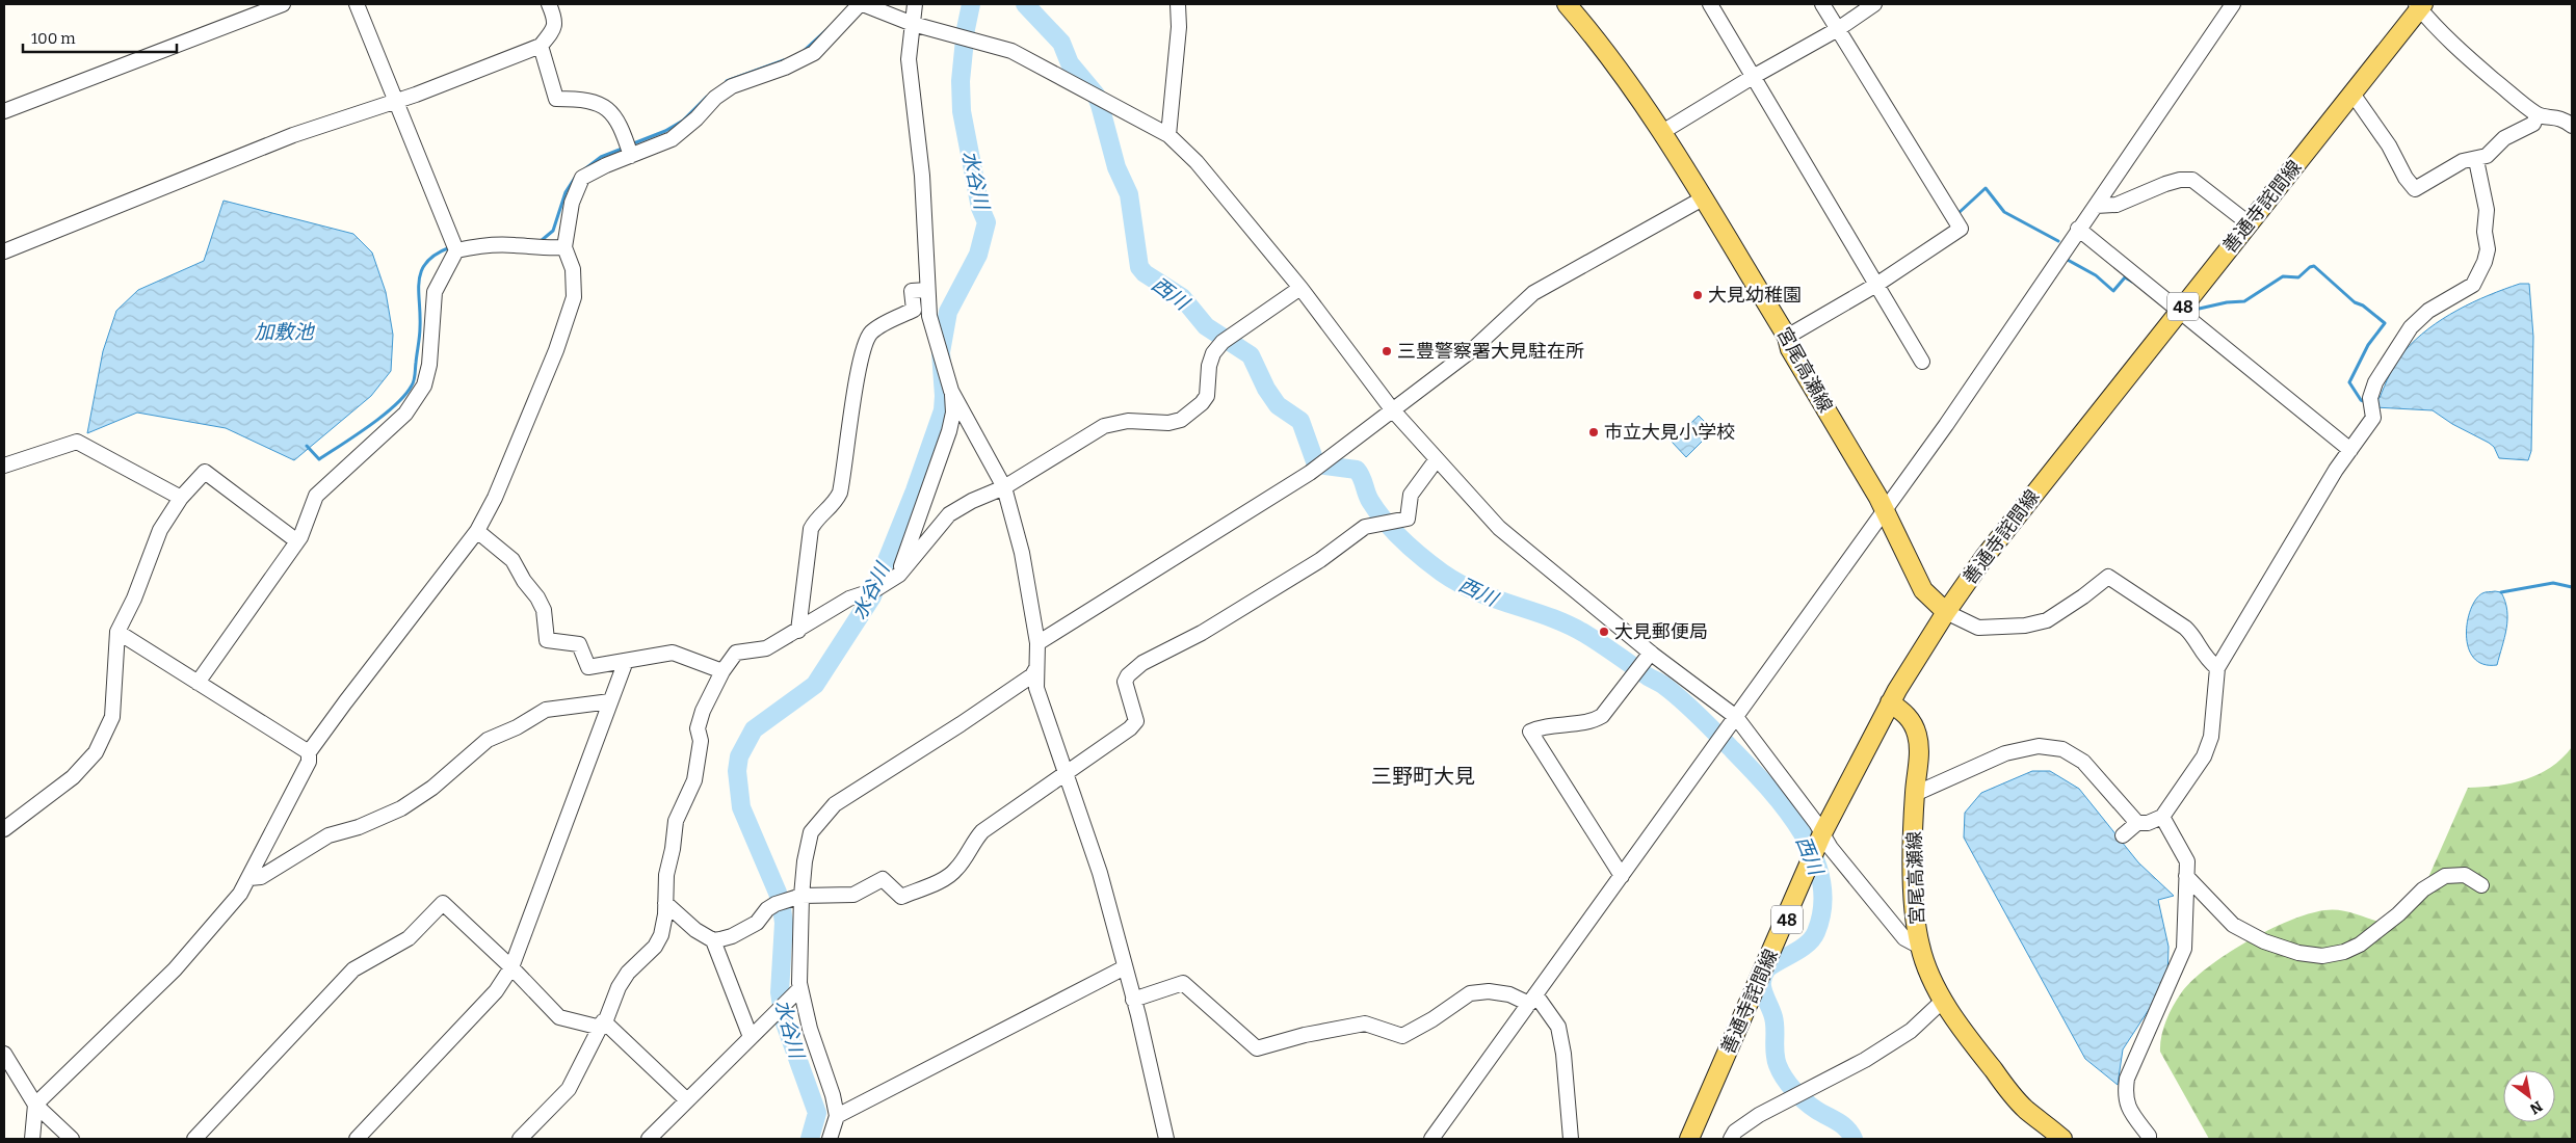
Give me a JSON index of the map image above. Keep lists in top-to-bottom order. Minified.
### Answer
{"streets":{"main road":["善通寺詫間線","48","宮尾高瀬線"]},"crossings":[["善通寺詫間線","宮尾高瀬線"]],"districts":["三野町大見"],"water":["水谷川","西川","加敷池"],"places":["大見幼稚園","三豊警察署大見駐在所","市立大見小学校","大見郵便局"],"scale_bar":"100 m","north":"bottom right"}
